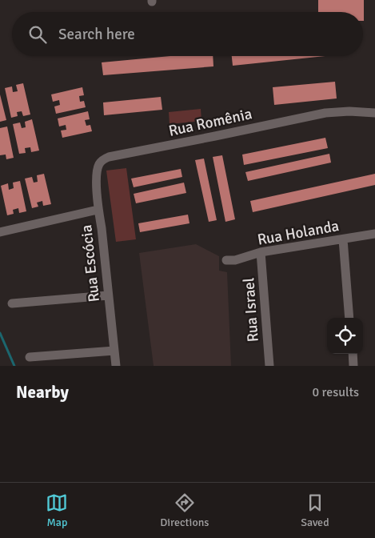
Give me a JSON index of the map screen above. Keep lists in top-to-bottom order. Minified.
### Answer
{"streets":{"street":["Rua Romênia","Rua Holanda","Rua Escócia","Rua Israel"]},"crossings":[["Rua Romênia","Rua Escócia"],["Rua Holanda","Rua Israel"]],"page":{"search":"Search here","heading":["Nearby","0 results"],"nav":["Map","Directions","Saved"]}}
